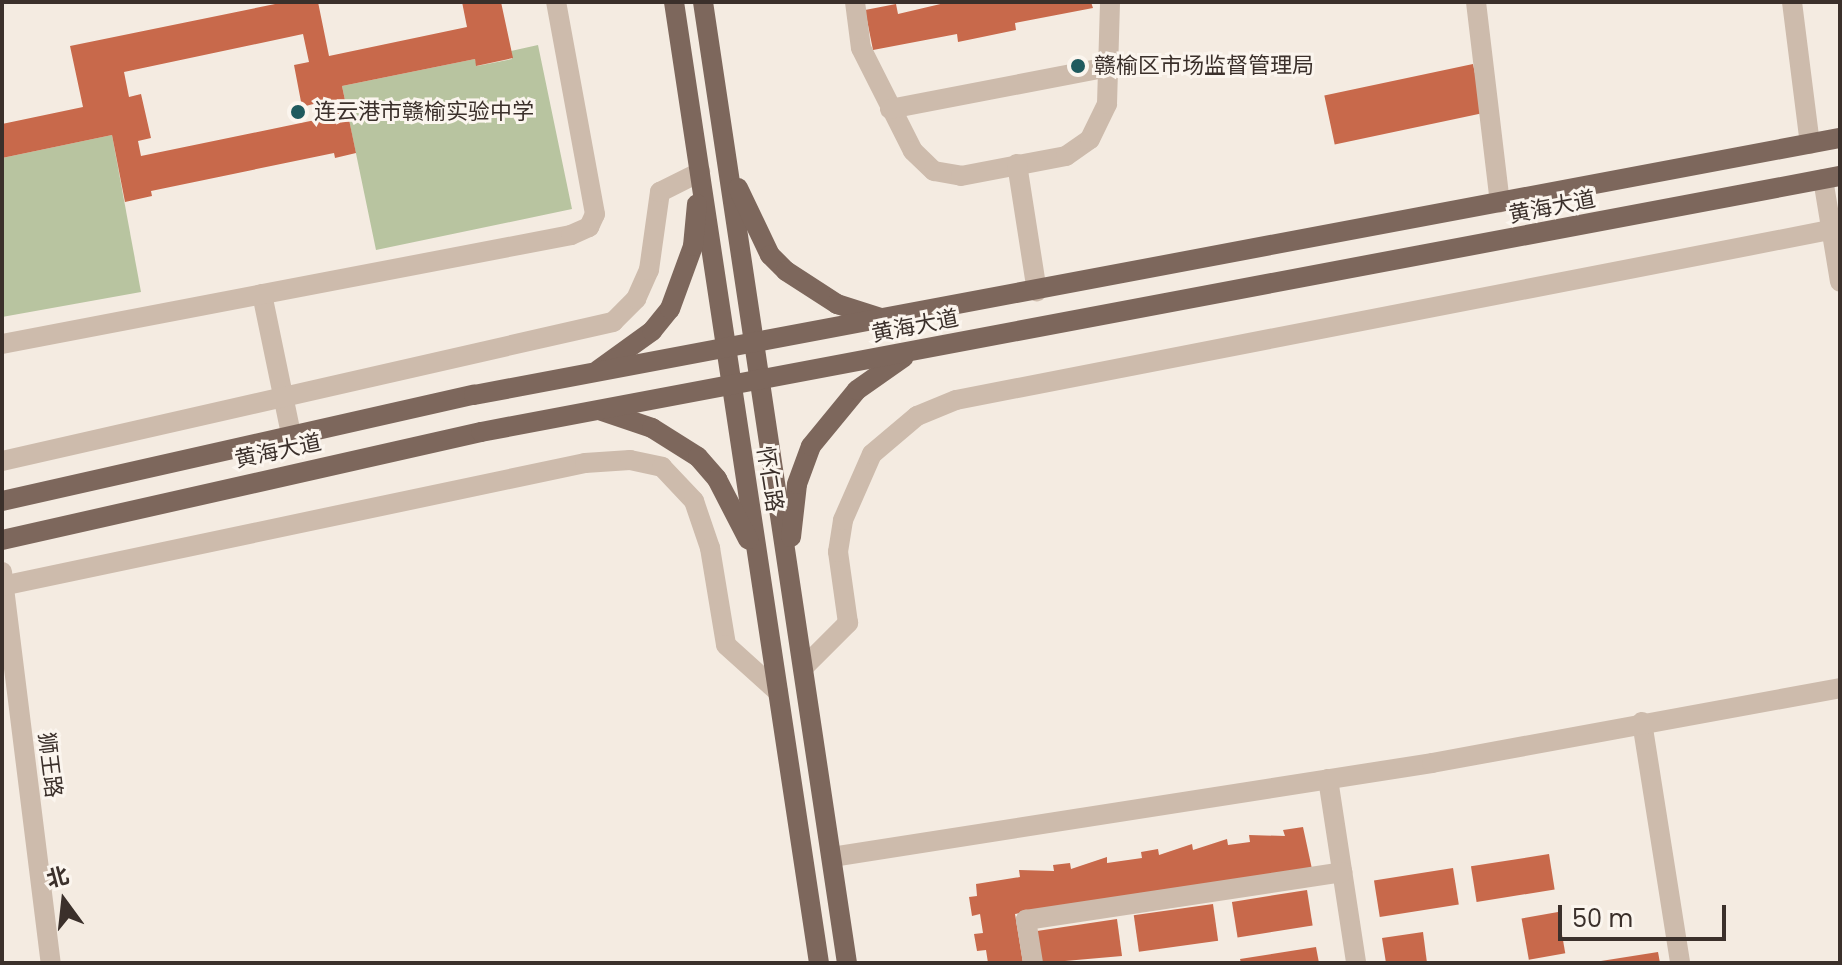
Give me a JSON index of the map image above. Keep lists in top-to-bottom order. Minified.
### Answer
{"streets":{"main road":["黄海大道","怀仁路"],"street":["狮王路"]},"crossings":[["黄海大道","怀仁路"]],"places":["赣榆区市场监督管理局","连云港市赣榆实验中学"],"scale_bar":"50 m","north":"top"}
